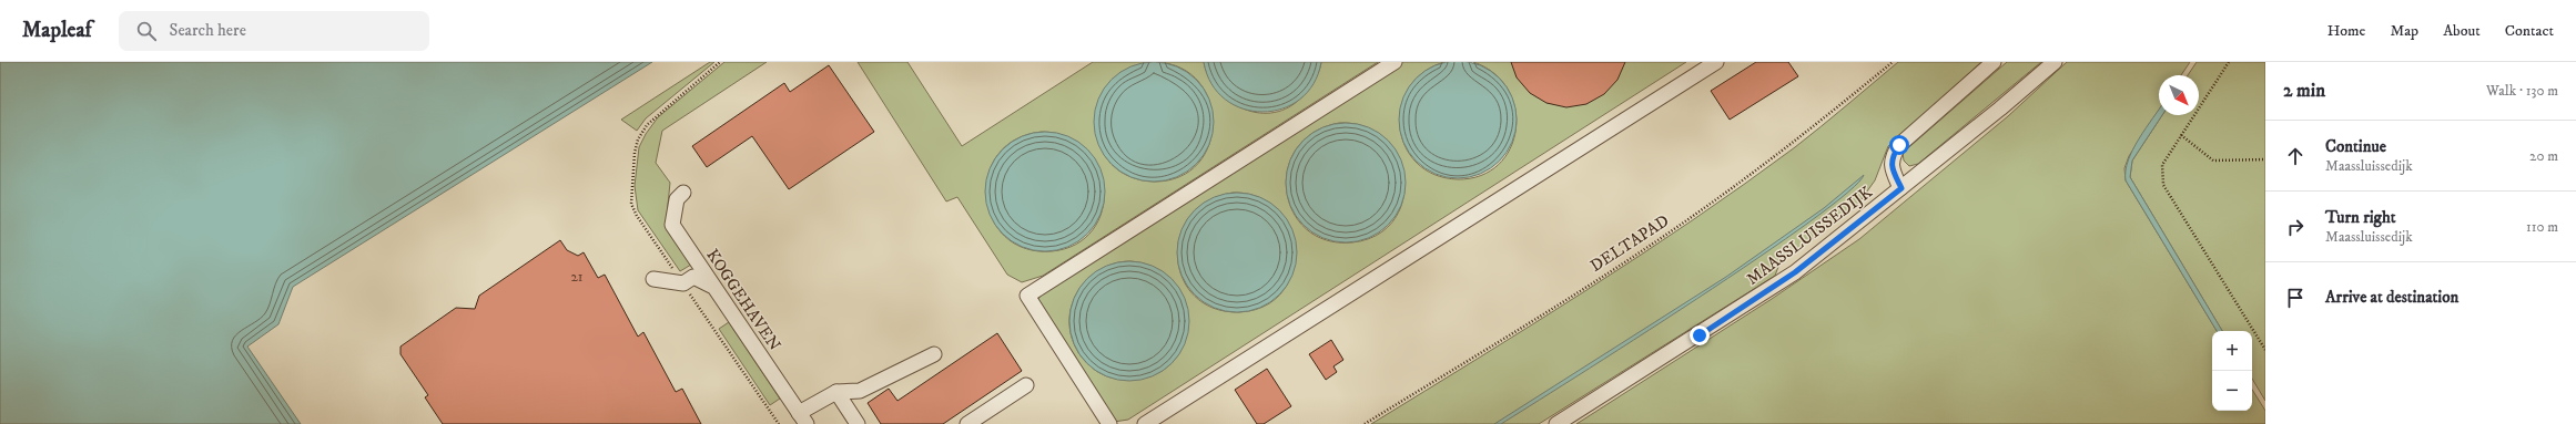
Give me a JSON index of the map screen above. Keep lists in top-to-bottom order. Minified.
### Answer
{"streets":{"street":["MAASSLUISSEDIJK","KOGGEHAVEN"],"path":["DELTAPAD"]},"house_numbers":["21"],"north":"bottom right","page":{"header":"Mapleaf","search":"Search here","nav":["Home","Map","About","Contact"],"heading":["2 min","Walk · 130 m"],"list":[["Continue","Maassluissedijk","20 m"],["Turn right","Maassluissedijk","110 m"],"Arrive at destination"],"map_buttons":["+","−"]}}
